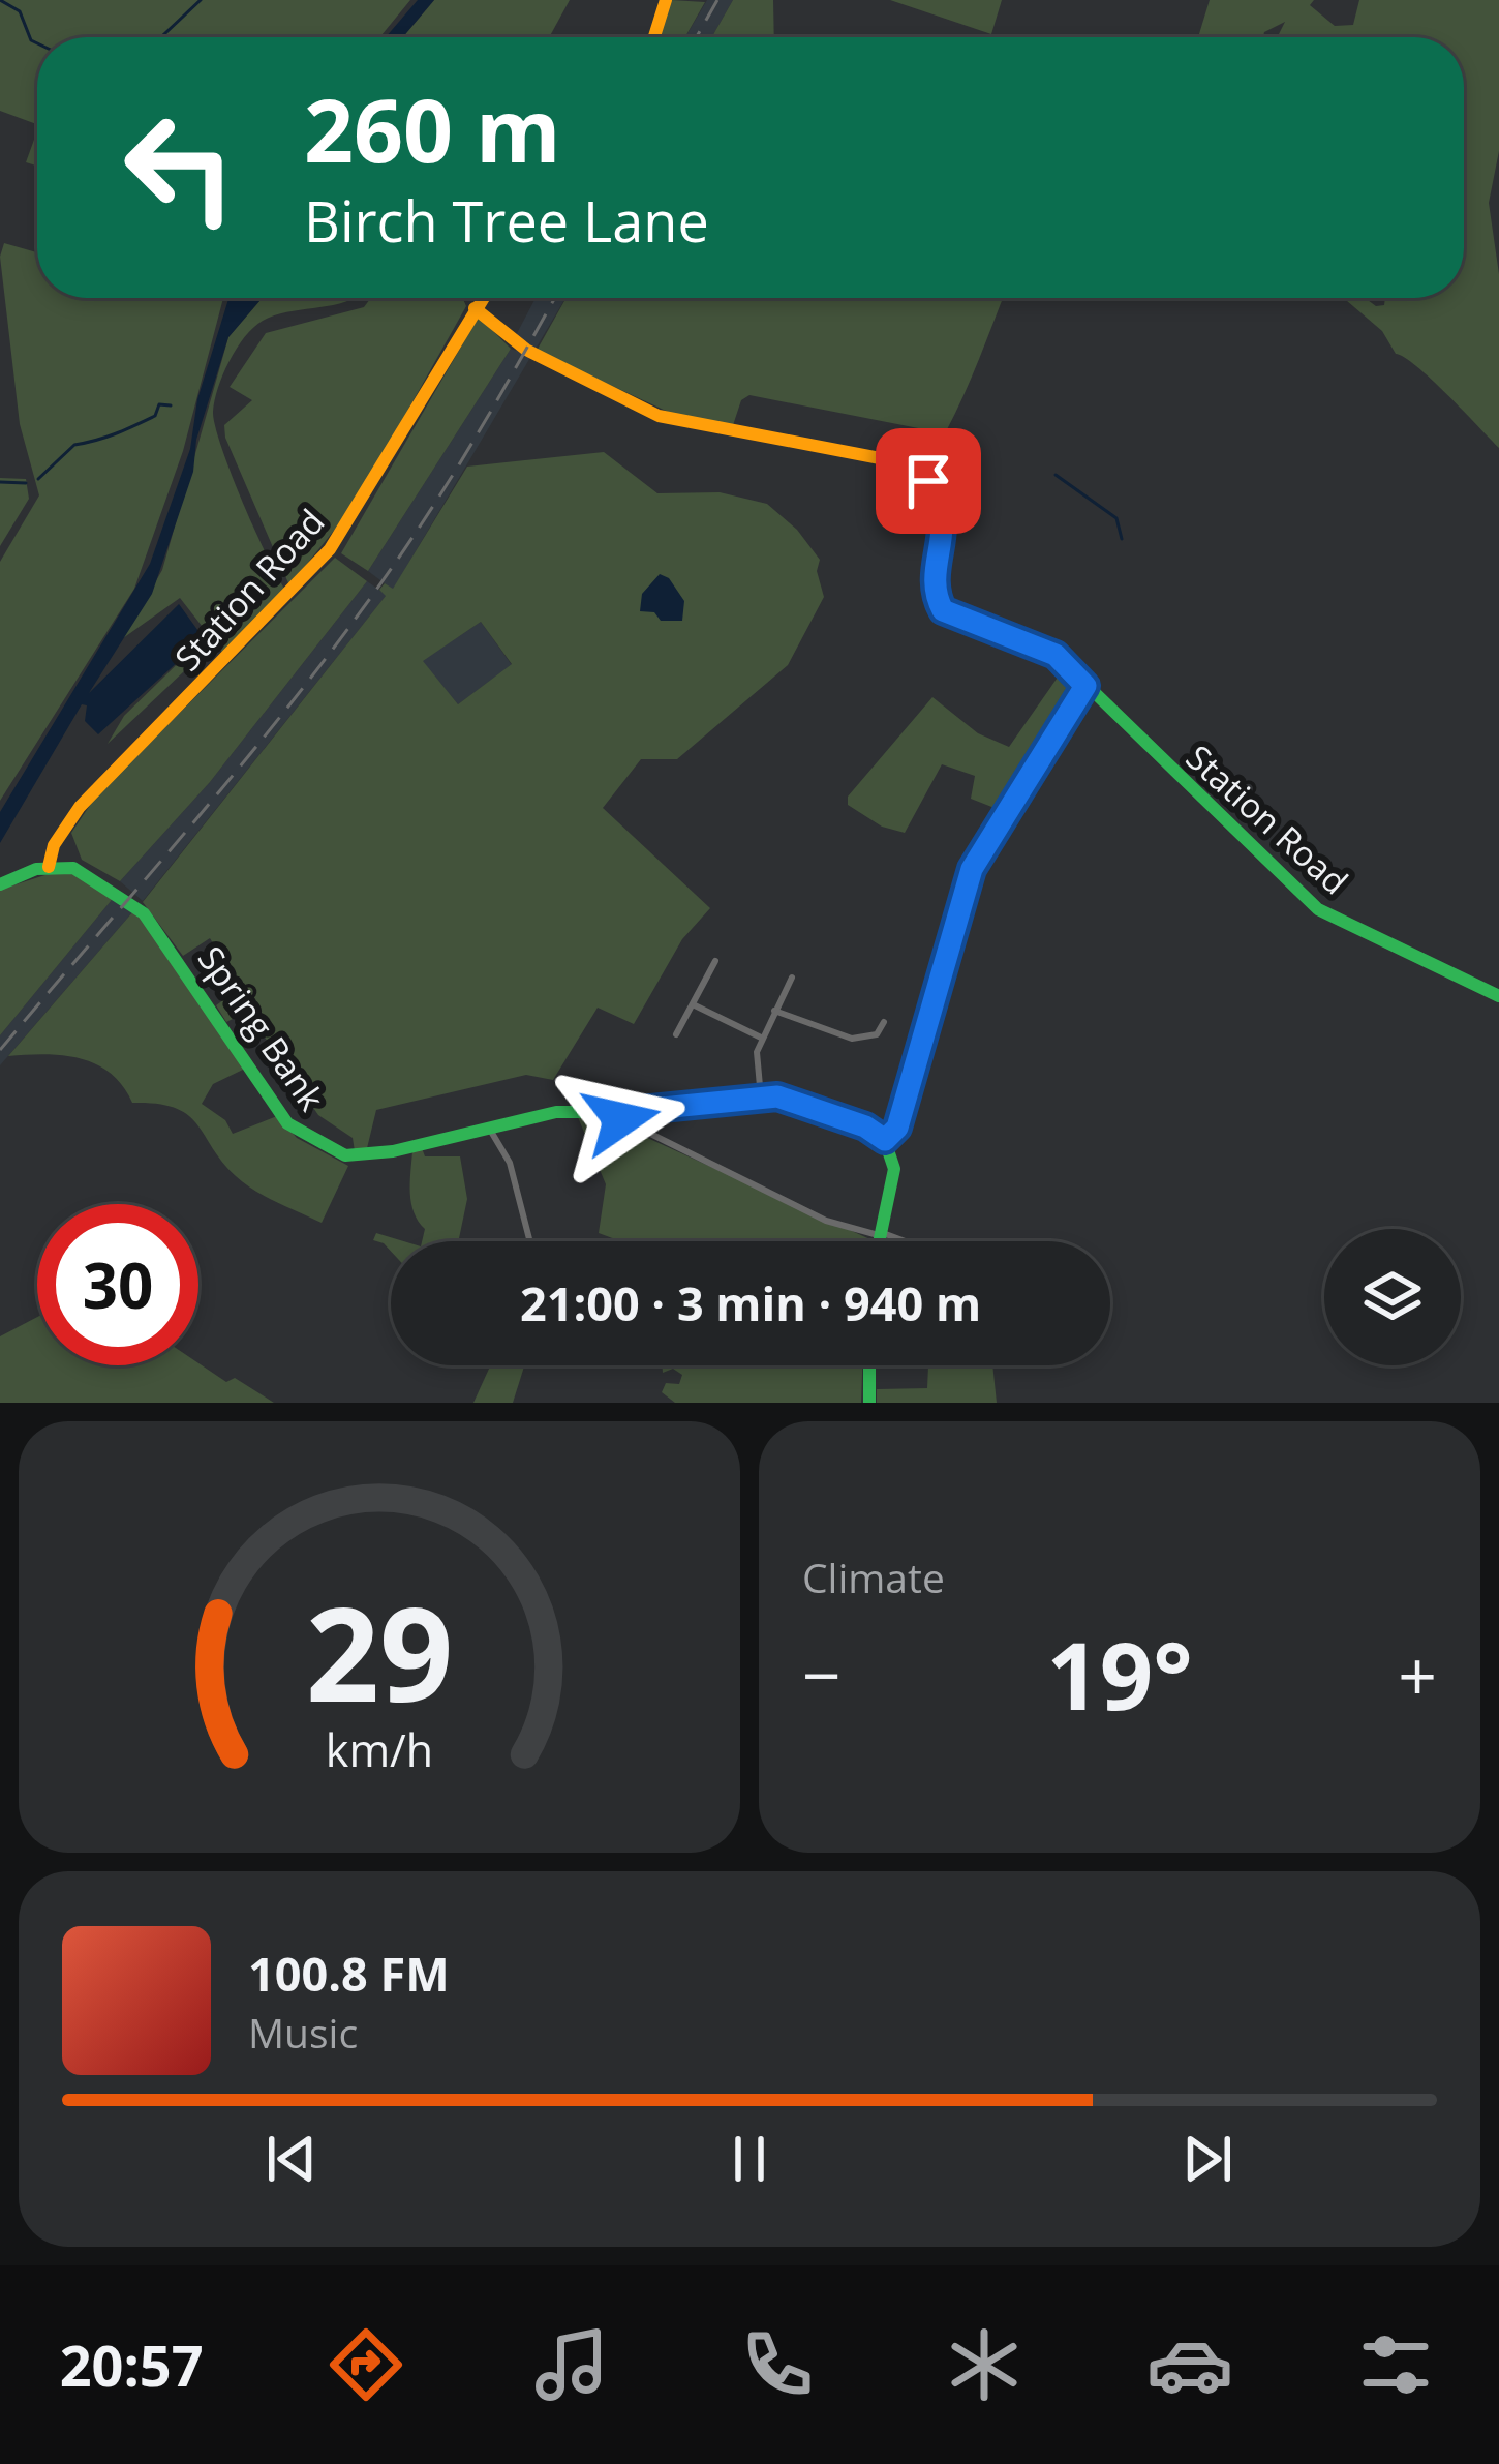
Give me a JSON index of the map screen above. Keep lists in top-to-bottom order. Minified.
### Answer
{"streets":{"street":["Station Road","Spring Bank"]},"crossings":[["Station Road","Spring Bank"]],"page":{"turn":["260 m","Birch Tree Lane"],"limit":"30","trip":"21:00 · 3 min · 940 m","tile":"Climate","heat":["−","19°","+"],"song":["100.8 FM","Music"],"tabs":"20:57","gauge":["29","km/h"]}}
